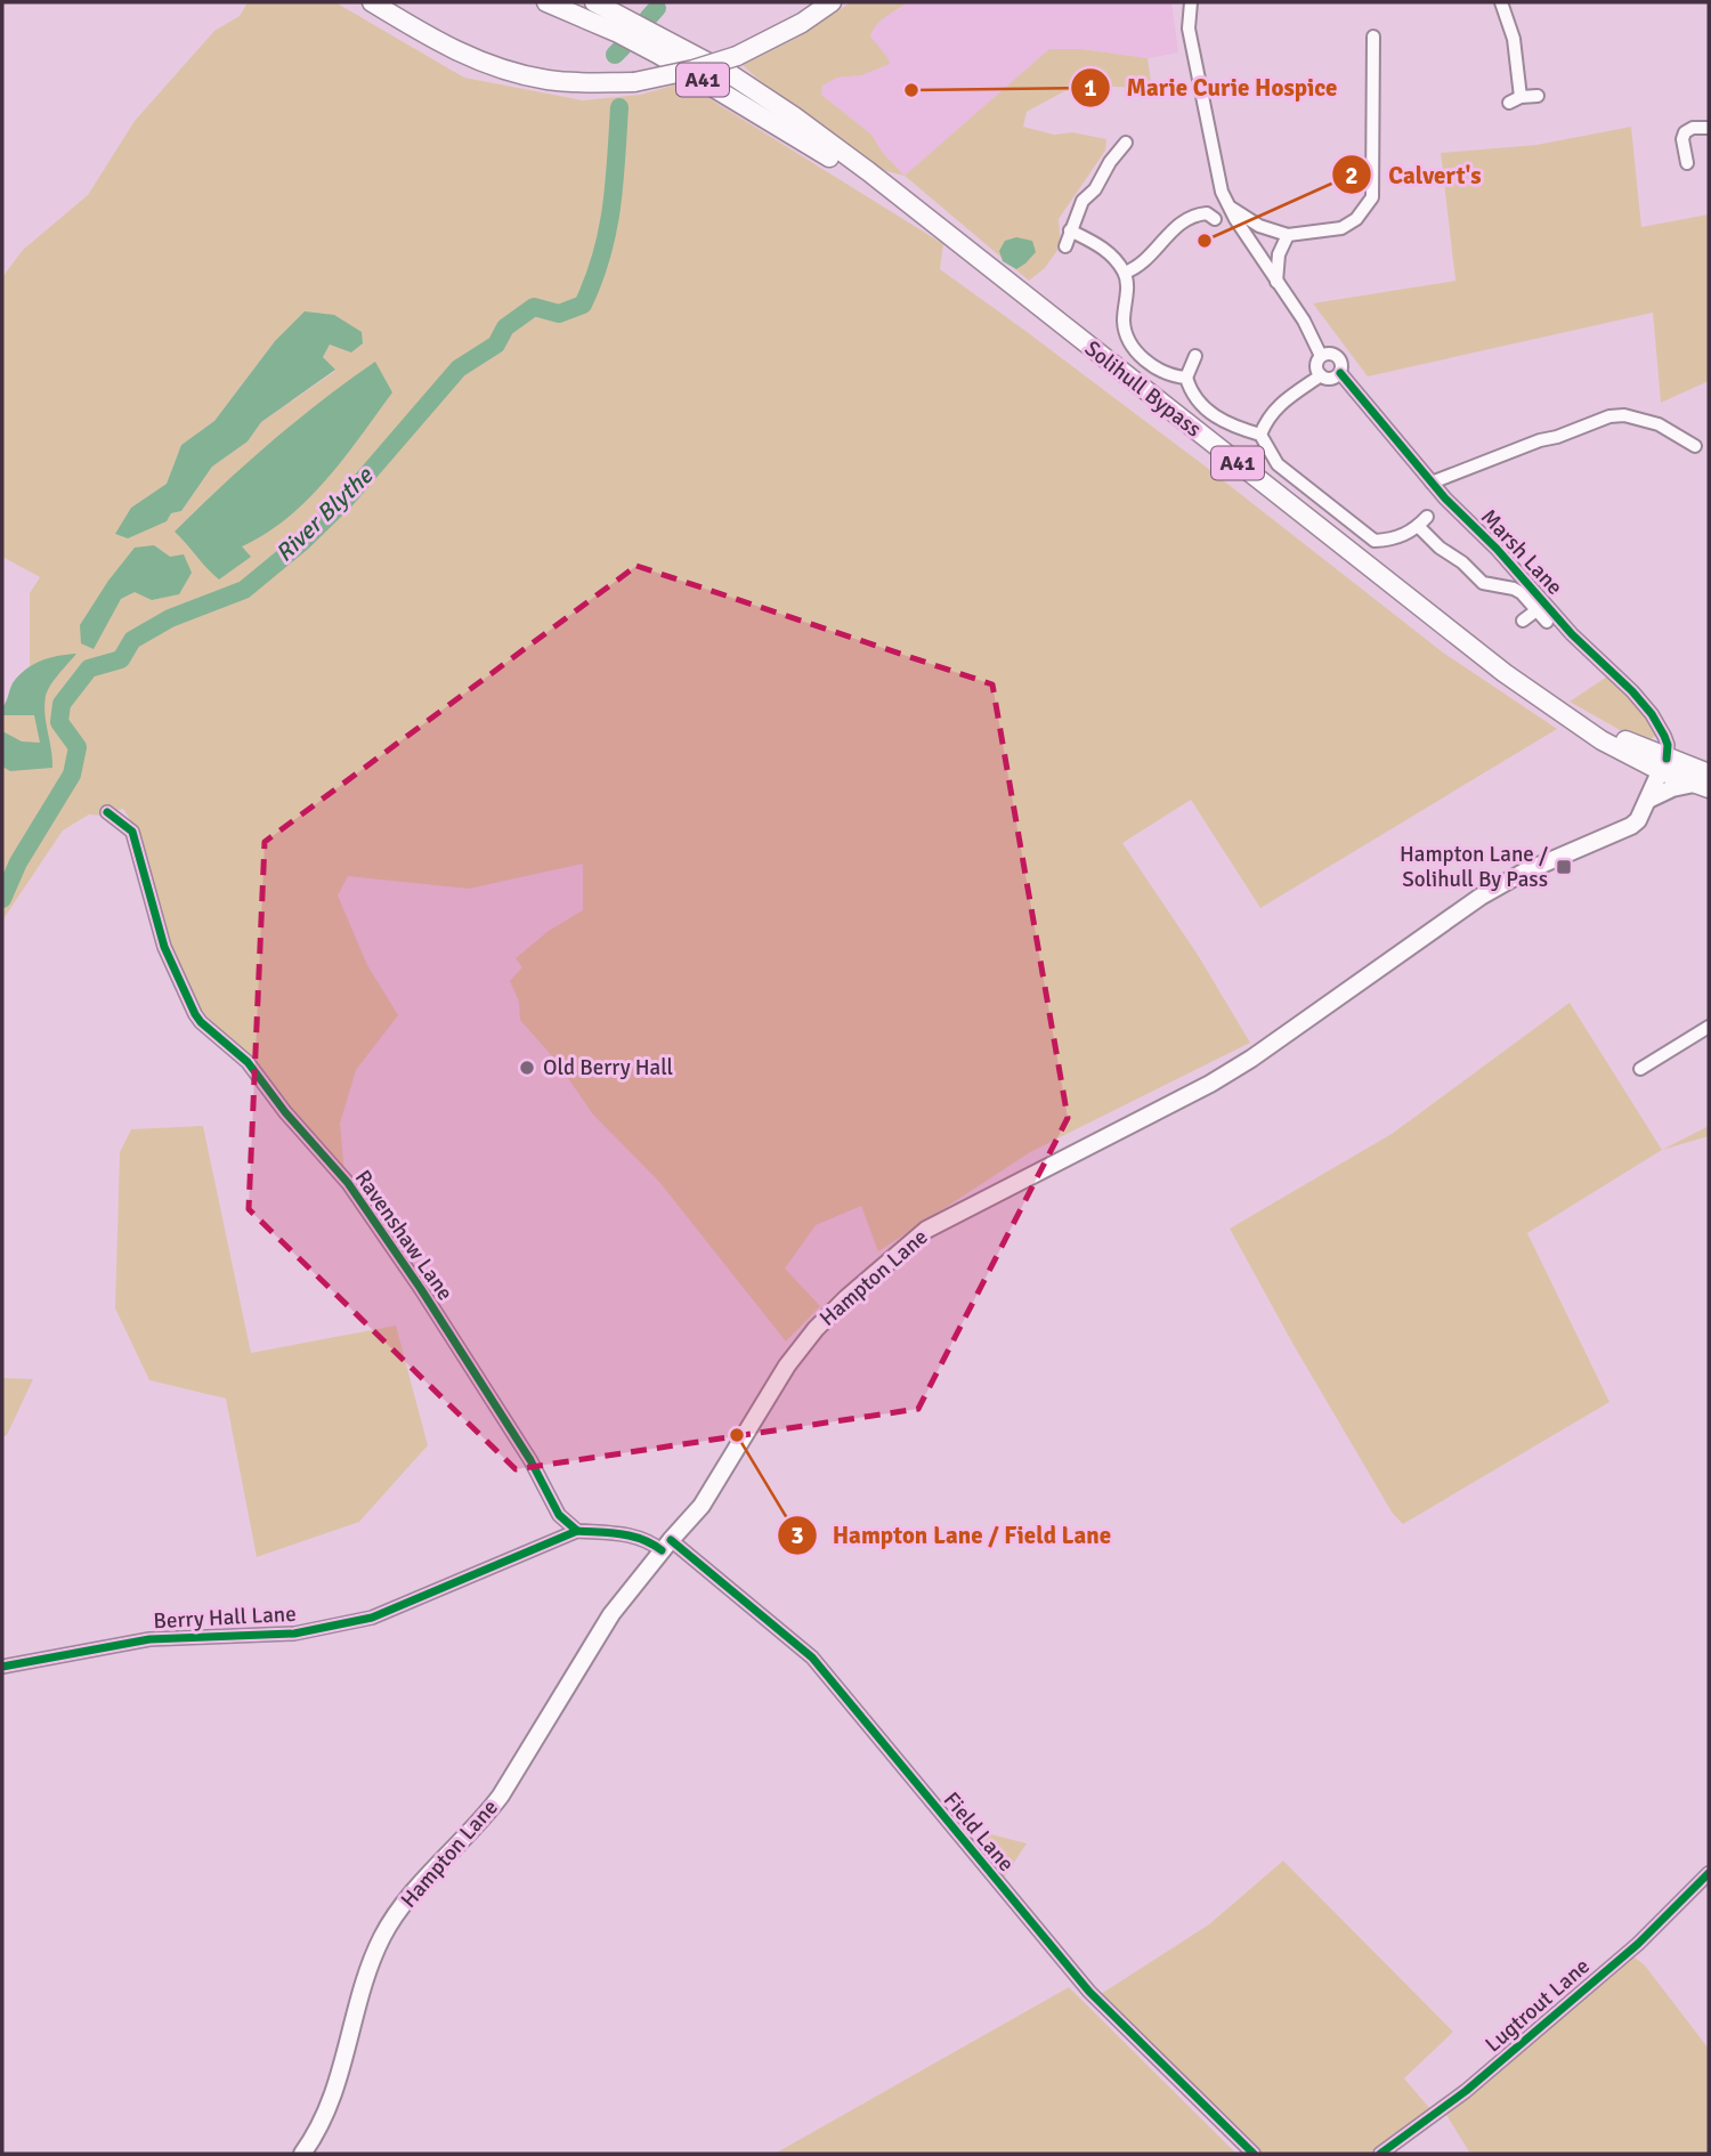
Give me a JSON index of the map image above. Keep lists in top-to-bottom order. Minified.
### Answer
{"streets":{"highway":["A41","Solihull Bypass"],"main road":["Hampton Lane"],"street":["Marsh Lane","Ravenshaw Lane","Berry Hall Lane","Field Lane","Lugtrout Lane"]},"crossings":[["Solihull Bypass","Marsh Lane"],["Solihull Bypass","Hampton Lane"],["Marsh Lane","Hampton Lane"],["Ravenshaw Lane","Berry Hall Lane"],["Hampton Lane","Field Lane"]],"water":["River Blythe"],"places":{"other":["Marie Curie Hospice","Calvert's","Old Berry Hall","Hampton Lane / Field Lane"],"transit":["Hampton Lane / Solihull By Pass"]}}
